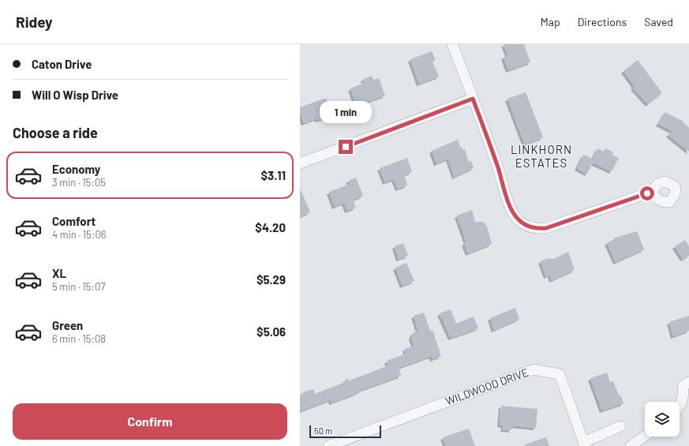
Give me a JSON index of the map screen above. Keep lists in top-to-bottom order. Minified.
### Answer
{"streets":{"street":["WILDWOOD DRIVE"]},"districts":["LINKHORN ESTATES"],"scale_bar":"50 m","page":{"header":"Ridey","nav":["Map","Directions","Saved"],"banner":["Caton Drive","Will O Wisp Drive"],"bubble":"1 min","heading":"Choose a ride","list":[{"name":"Economy","note":"3 min · 15:05","value":"$3.11"},{"name":"Comfort","note":"4 min · 15:06","value":"$4.20"},{"name":"XL","note":"5 min · 15:07","value":"$5.29"},{"name":"Green","note":"6 min · 15:08","value":"$5.06"}],"buttons":"Confirm","scale":"50 m"}}
